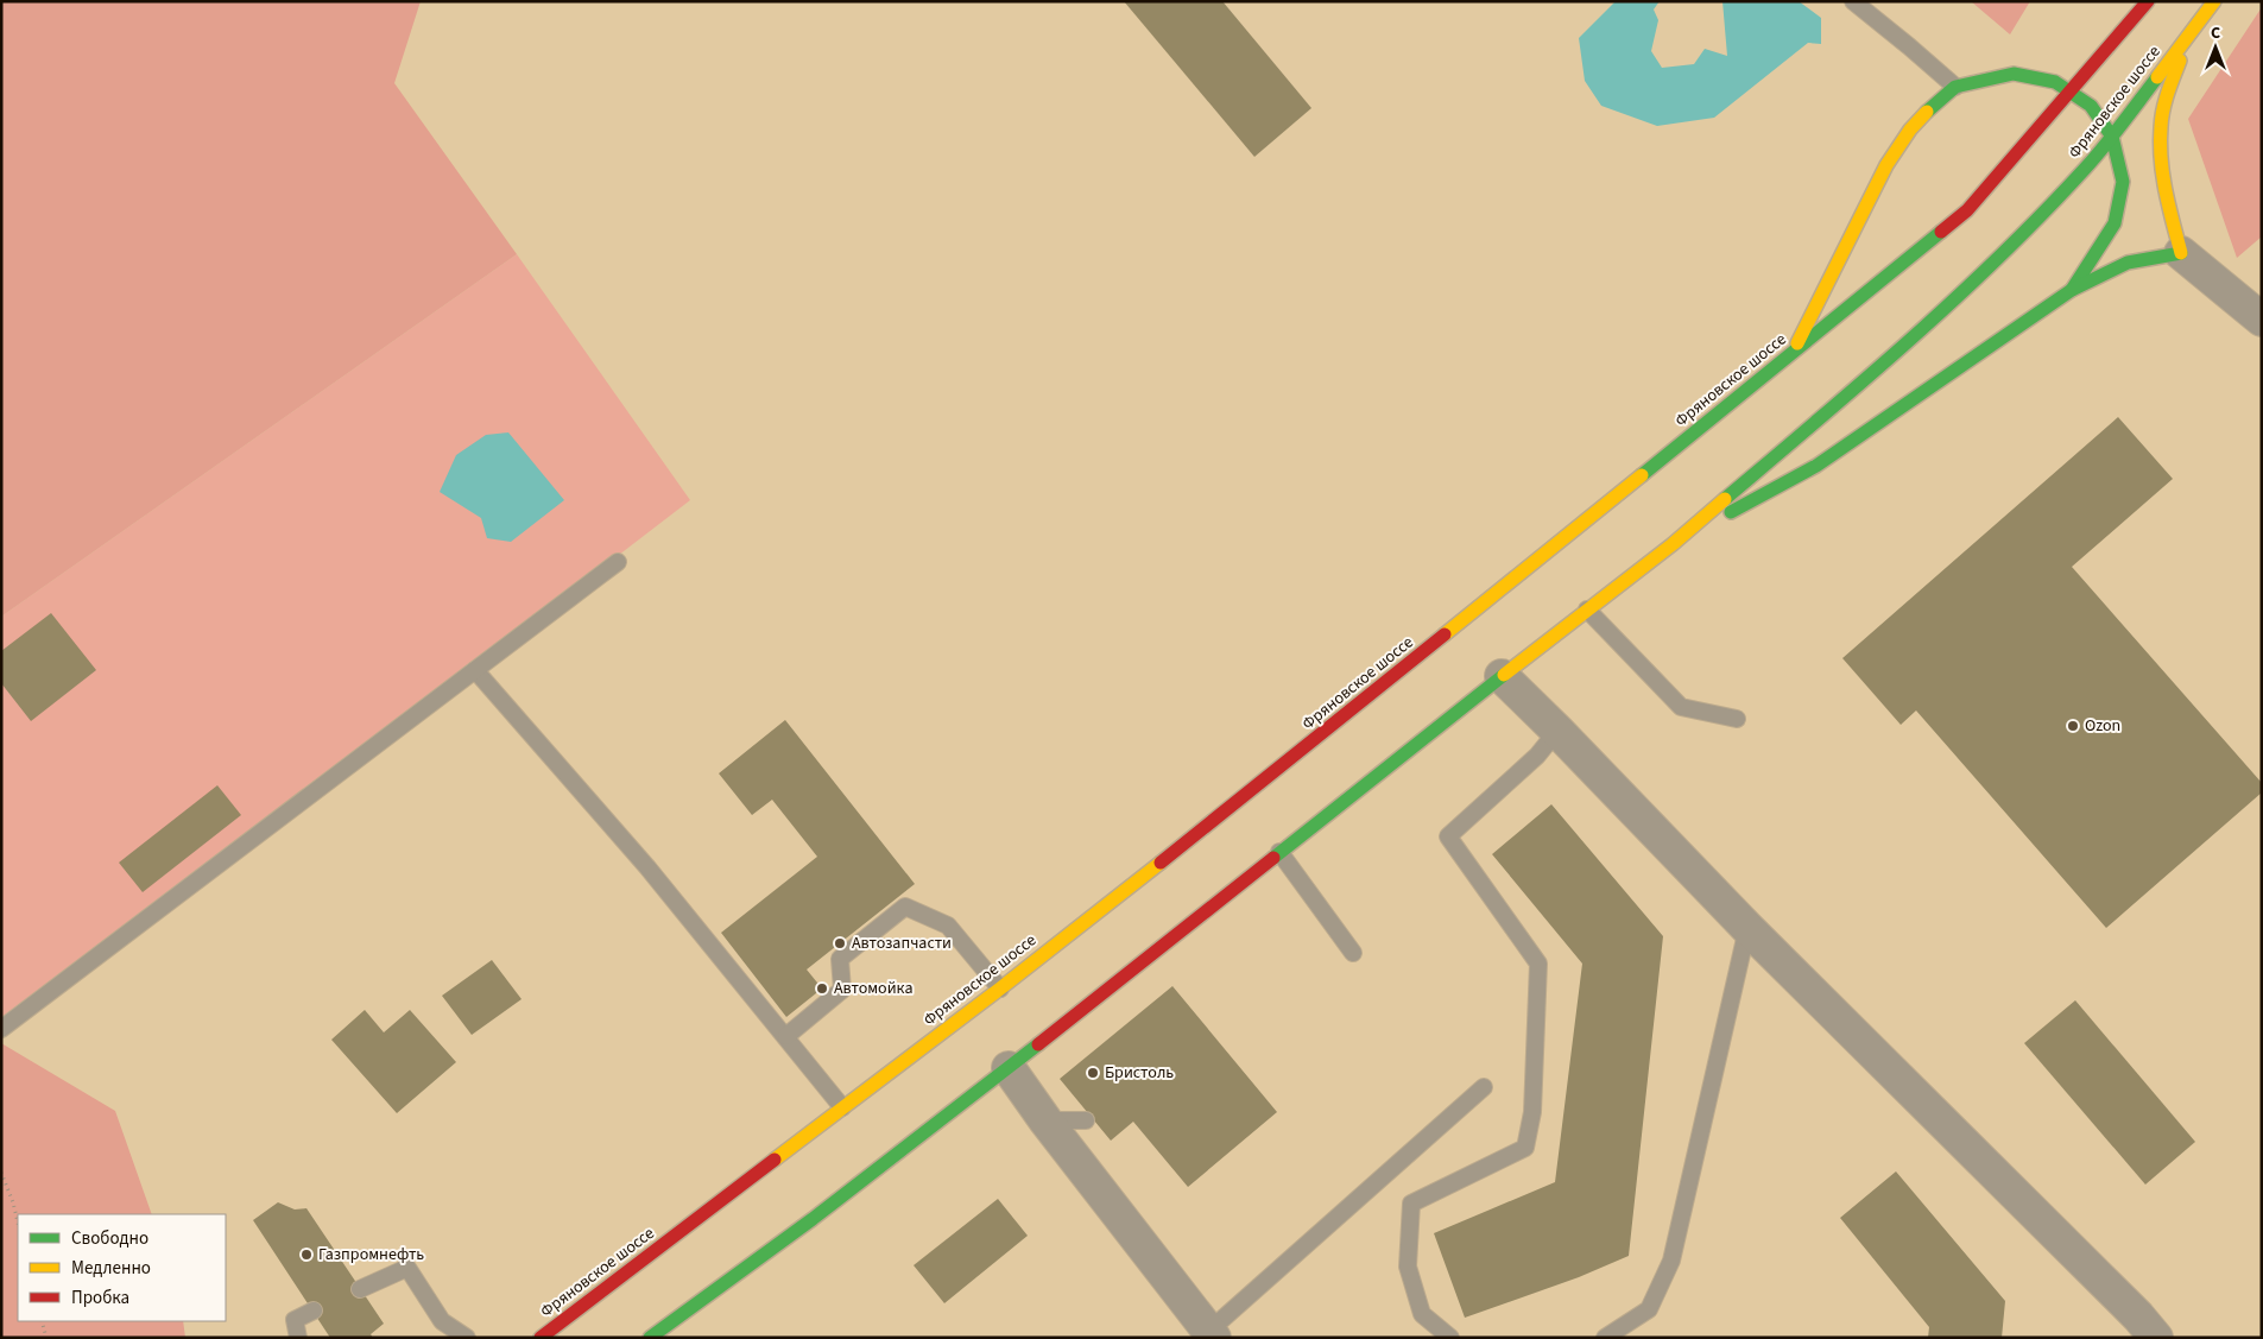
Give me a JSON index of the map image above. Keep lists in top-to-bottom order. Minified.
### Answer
{"streets":{"main road":["Фряновское шоссе"]},"places":["Ozon","Автозапчасти","Автомойка","Бристоль","Газпромнефть"],"legend":["Свободно","Медленно","Пробка"],"north":"top"}
